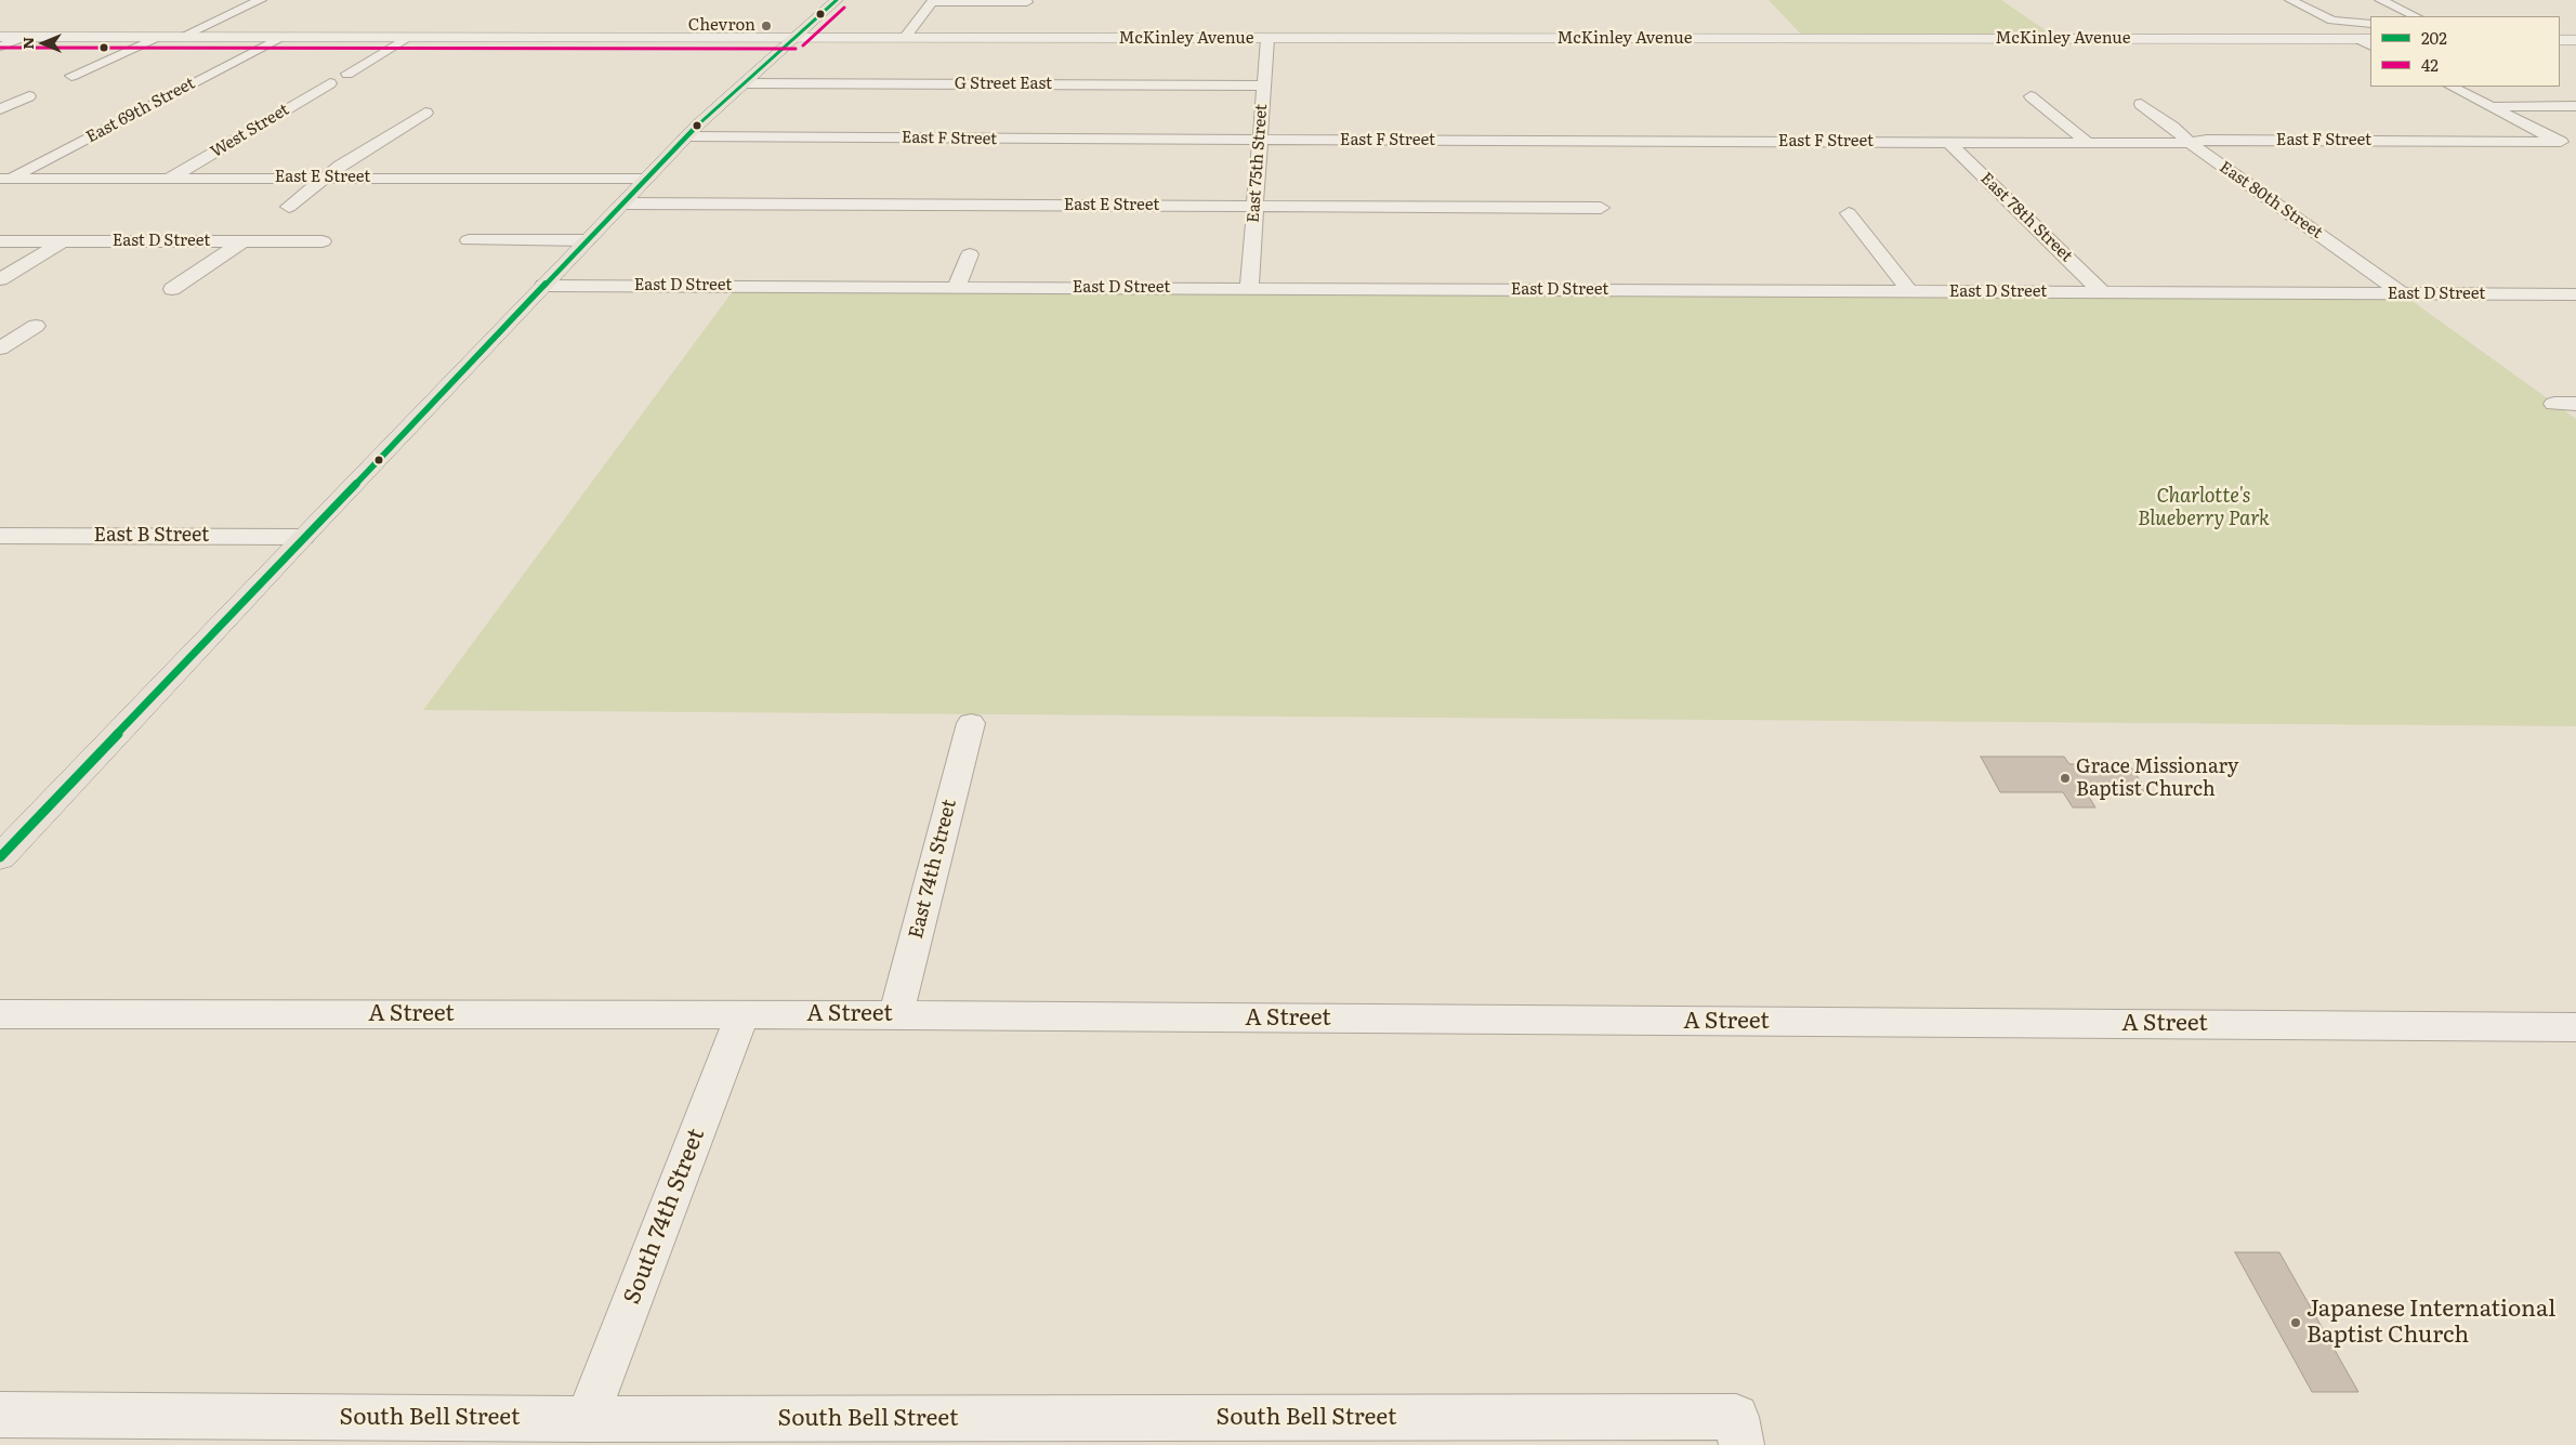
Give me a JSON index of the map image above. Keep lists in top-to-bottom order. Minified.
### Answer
{"streets":{"street":["McKinley Avenue","G Street East","East 69th Street","West Street","East F Street","East 75th Street","East E Street","East 80th Street","East 78th Street","East D Street","East B Street","East 74th Street","A Street","South 74th Street","South Bell Street"]},"crossings":[["McKinley Avenue","East 69th Street"],["McKinley Avenue","East 75th Street"],["G Street East","East 75th Street"],["East 69th Street","East E Street"],["West Street","East E Street"],["East F Street","East 75th Street"],["East F Street","East 80th Street"],["East F Street","East 78th Street"],["East 75th Street","East E Street"],["East 75th Street","East D Street"],["East 80th Street","East D Street"],["East 78th Street","East D Street"],["East 74th Street","A Street"],["A Street","South 74th Street"],["South 74th Street","South Bell Street"]],"parks":["Charlotte's Blueberry Park"],"places":["Chevron","Grace Missionary Baptist Church","Japanese International Baptist Church"],"lines":["transit line 202","transit line 42"],"legend":["202","42"],"north":"left"}
